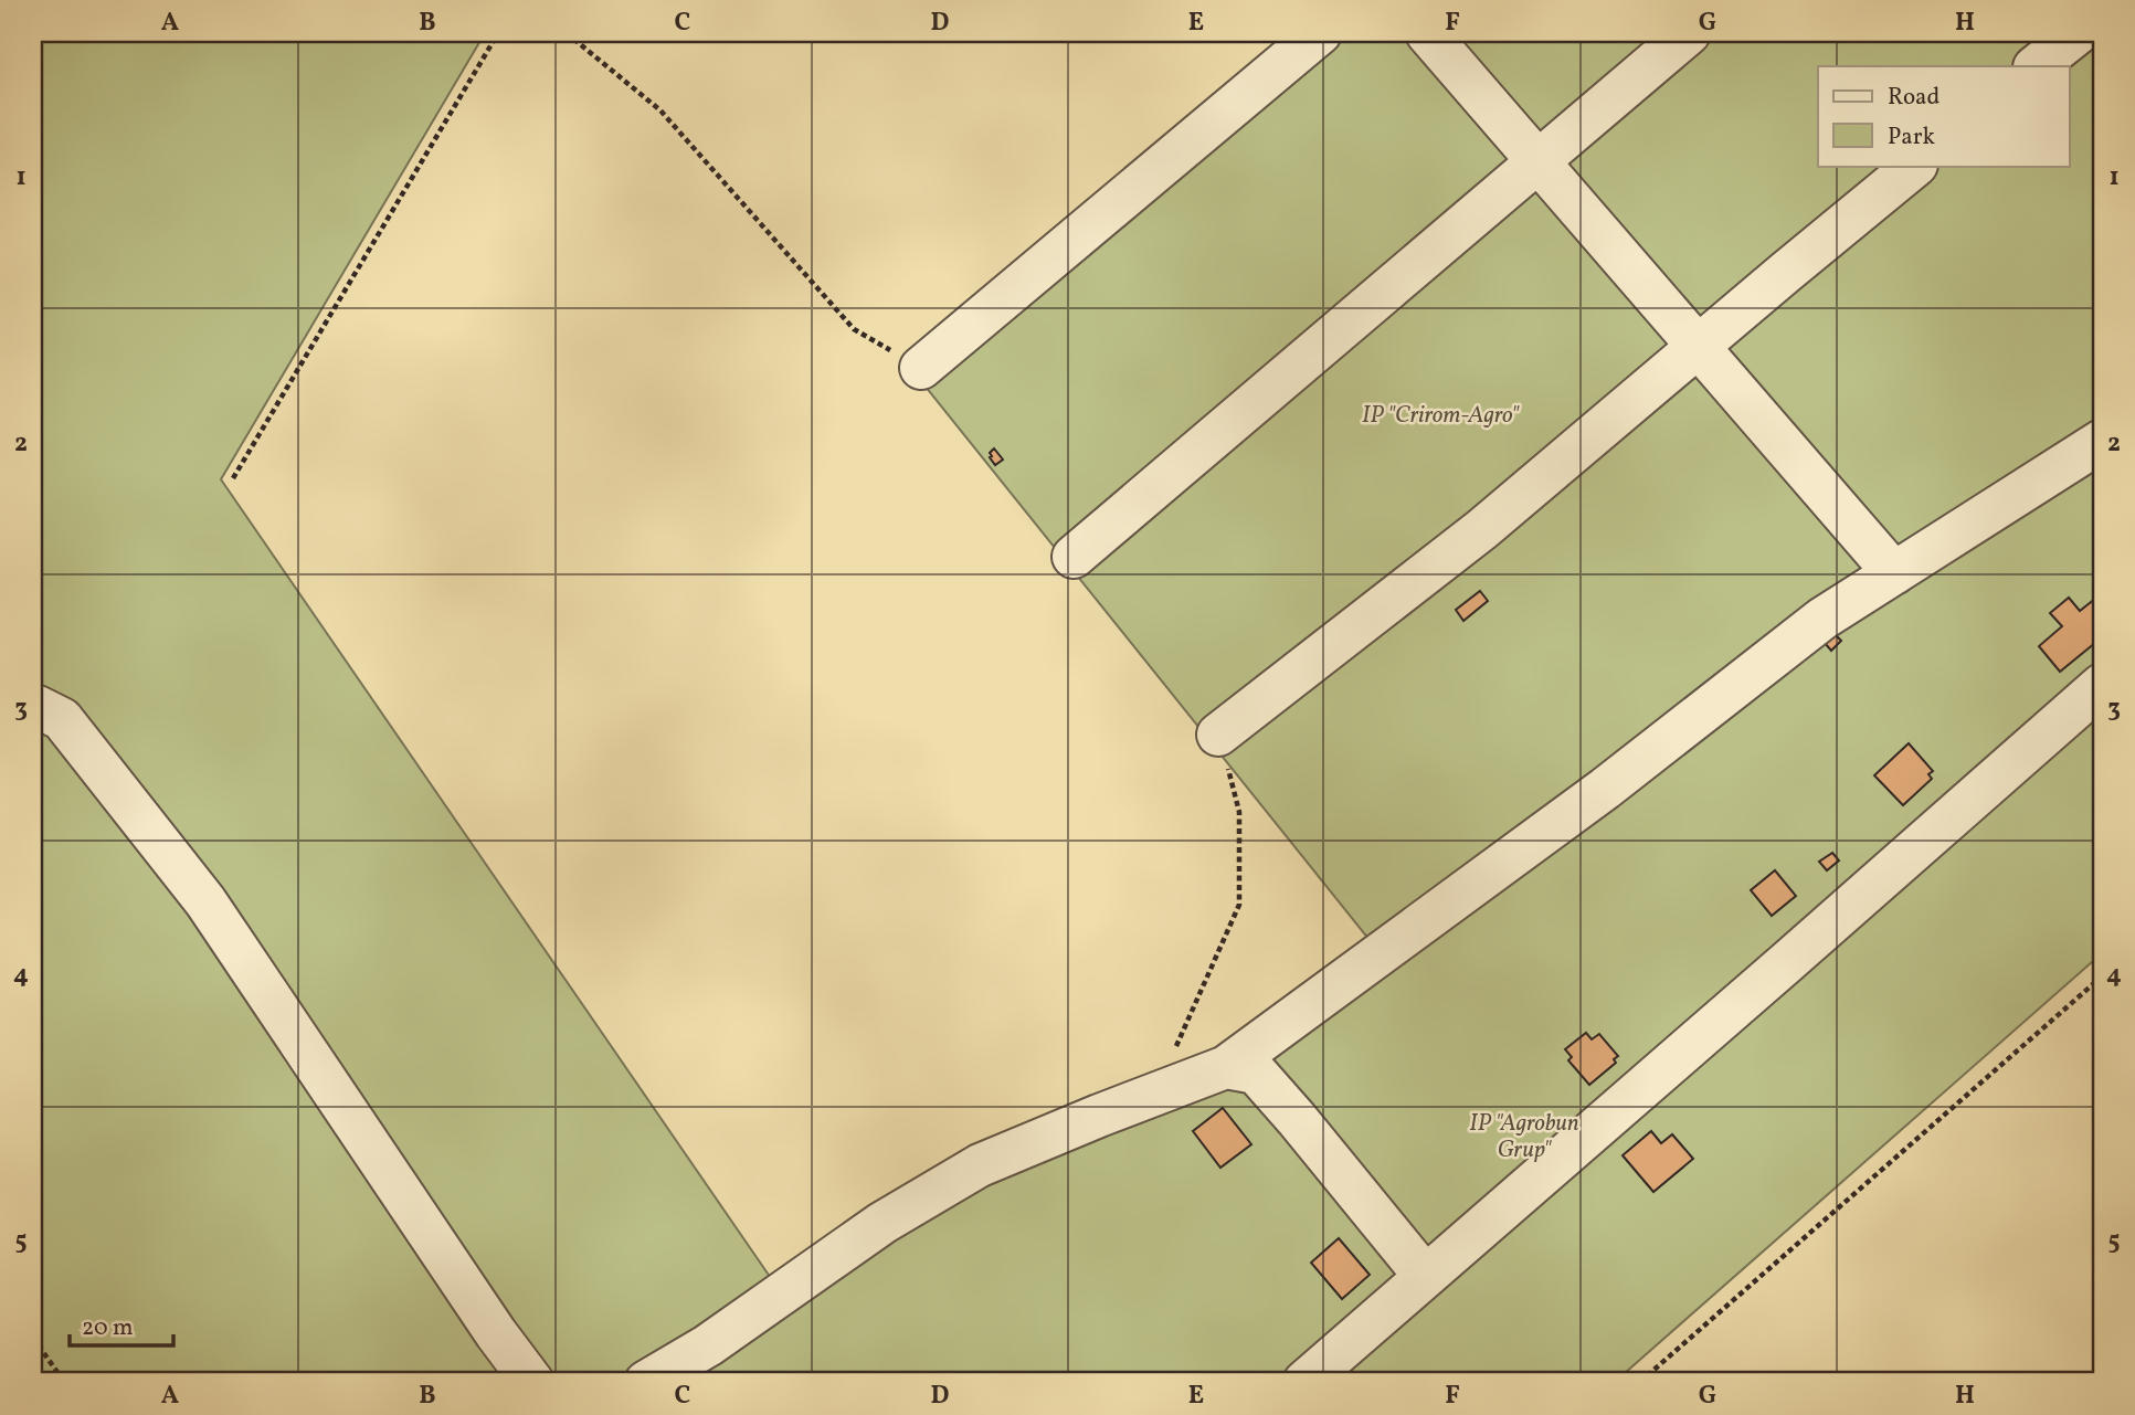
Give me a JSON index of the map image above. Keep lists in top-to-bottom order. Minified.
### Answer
{"parks":["IP \"Crirom-Agro\"","IP \"Agrobun Grup\""],"legend":["Road","Park"],"scale_bar":"20 m","grid":{"columns":["A","B","C","D","E","F","G","H"],"rows":["1","2","3","4","5"]}}
